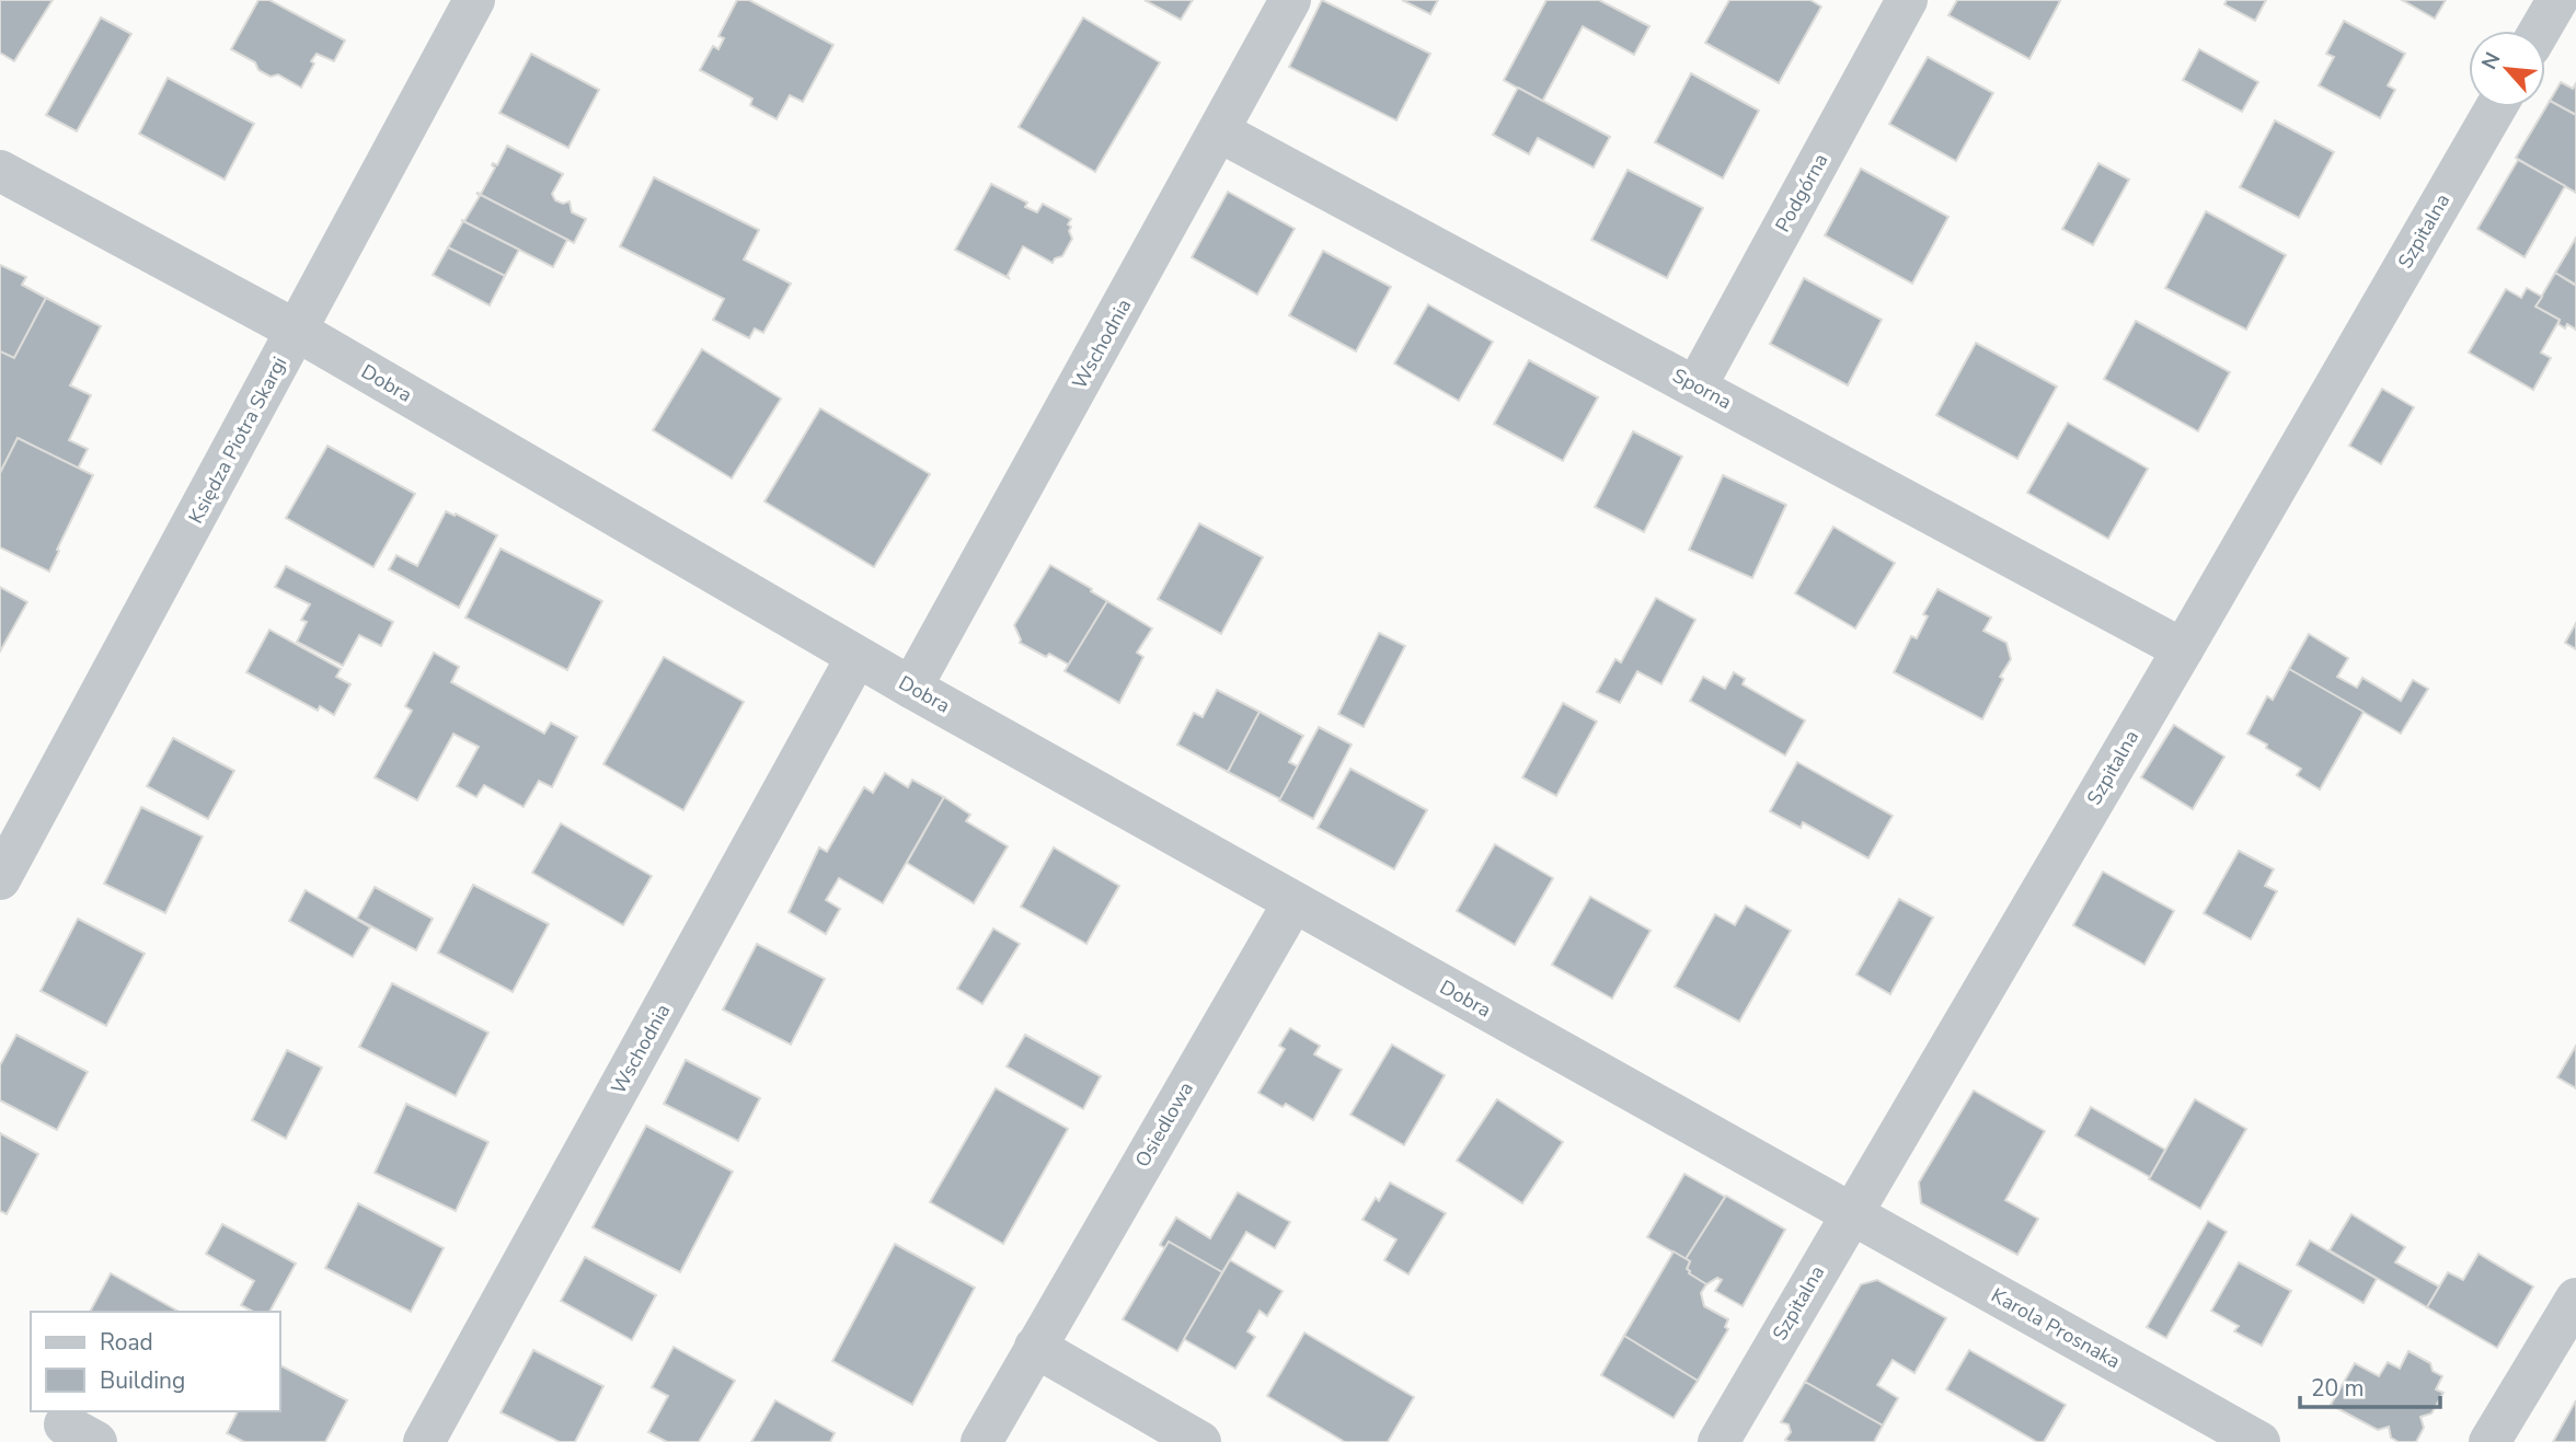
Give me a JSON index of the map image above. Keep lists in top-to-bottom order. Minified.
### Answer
{"streets":{"street":["Podgórna","Szpitalna","Wschodnia","Dobra","Sporna","Księdza Piotra Skargi","Osiedlowa","Karola Prosnaka"]},"crossings":[["Podgórna","Sporna"],["Szpitalna","Dobra"],["Szpitalna","Sporna"],["Szpitalna","Karola Prosnaka"],["Wschodnia","Dobra"],["Wschodnia","Sporna"],["Dobra","Księdza Piotra Skargi"],["Dobra","Osiedlowa"],["Dobra","Karola Prosnaka"]],"legend":["Road","Building"],"scale_bar":"20 m","north":"top left"}
